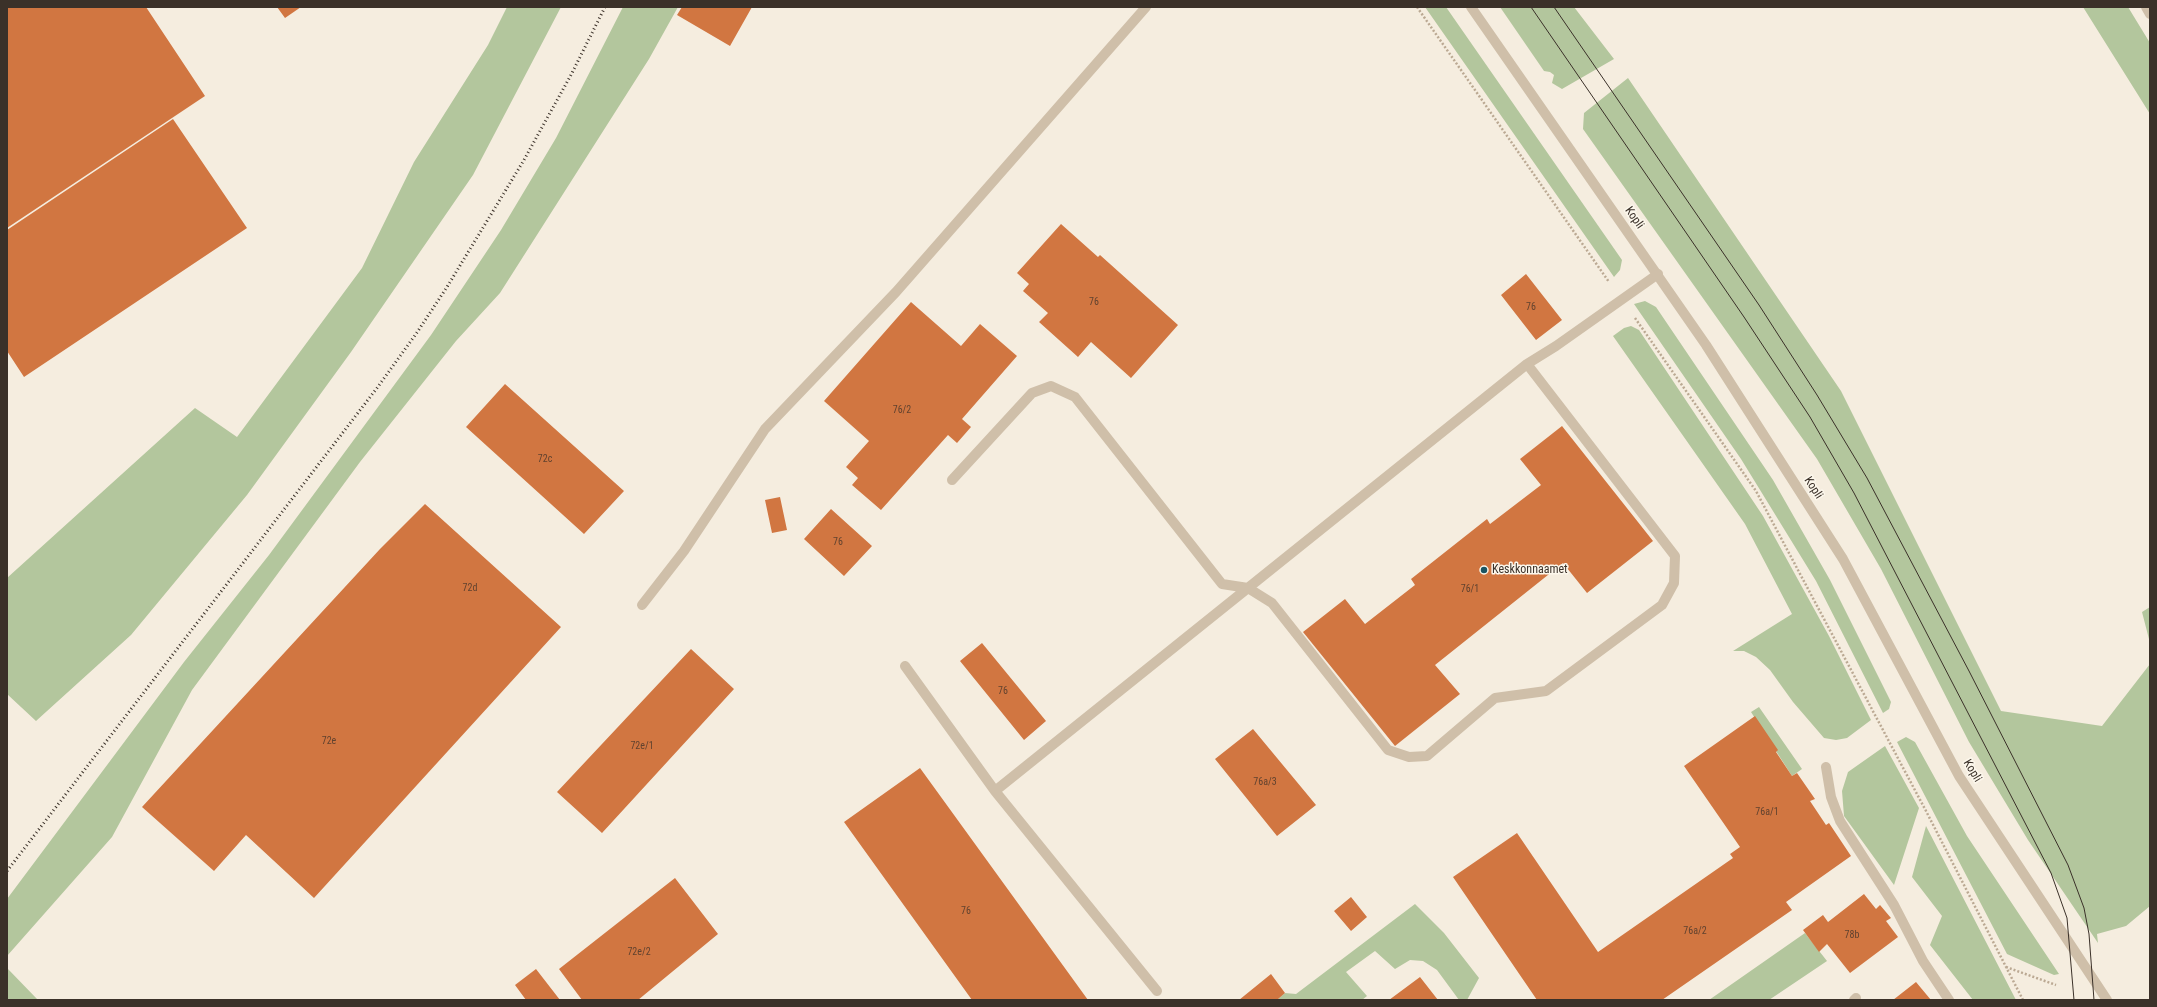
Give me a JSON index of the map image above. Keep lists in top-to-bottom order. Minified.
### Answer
{"streets":{"street":["Kopli"]},"places":["Keskkonnaamet"],"house_numbers":["76","76","76/2","72c","76","72d","76/1","76","72e","72e/1","76a/3","76a/1","76","76a/2","78b","72e/2"]}
